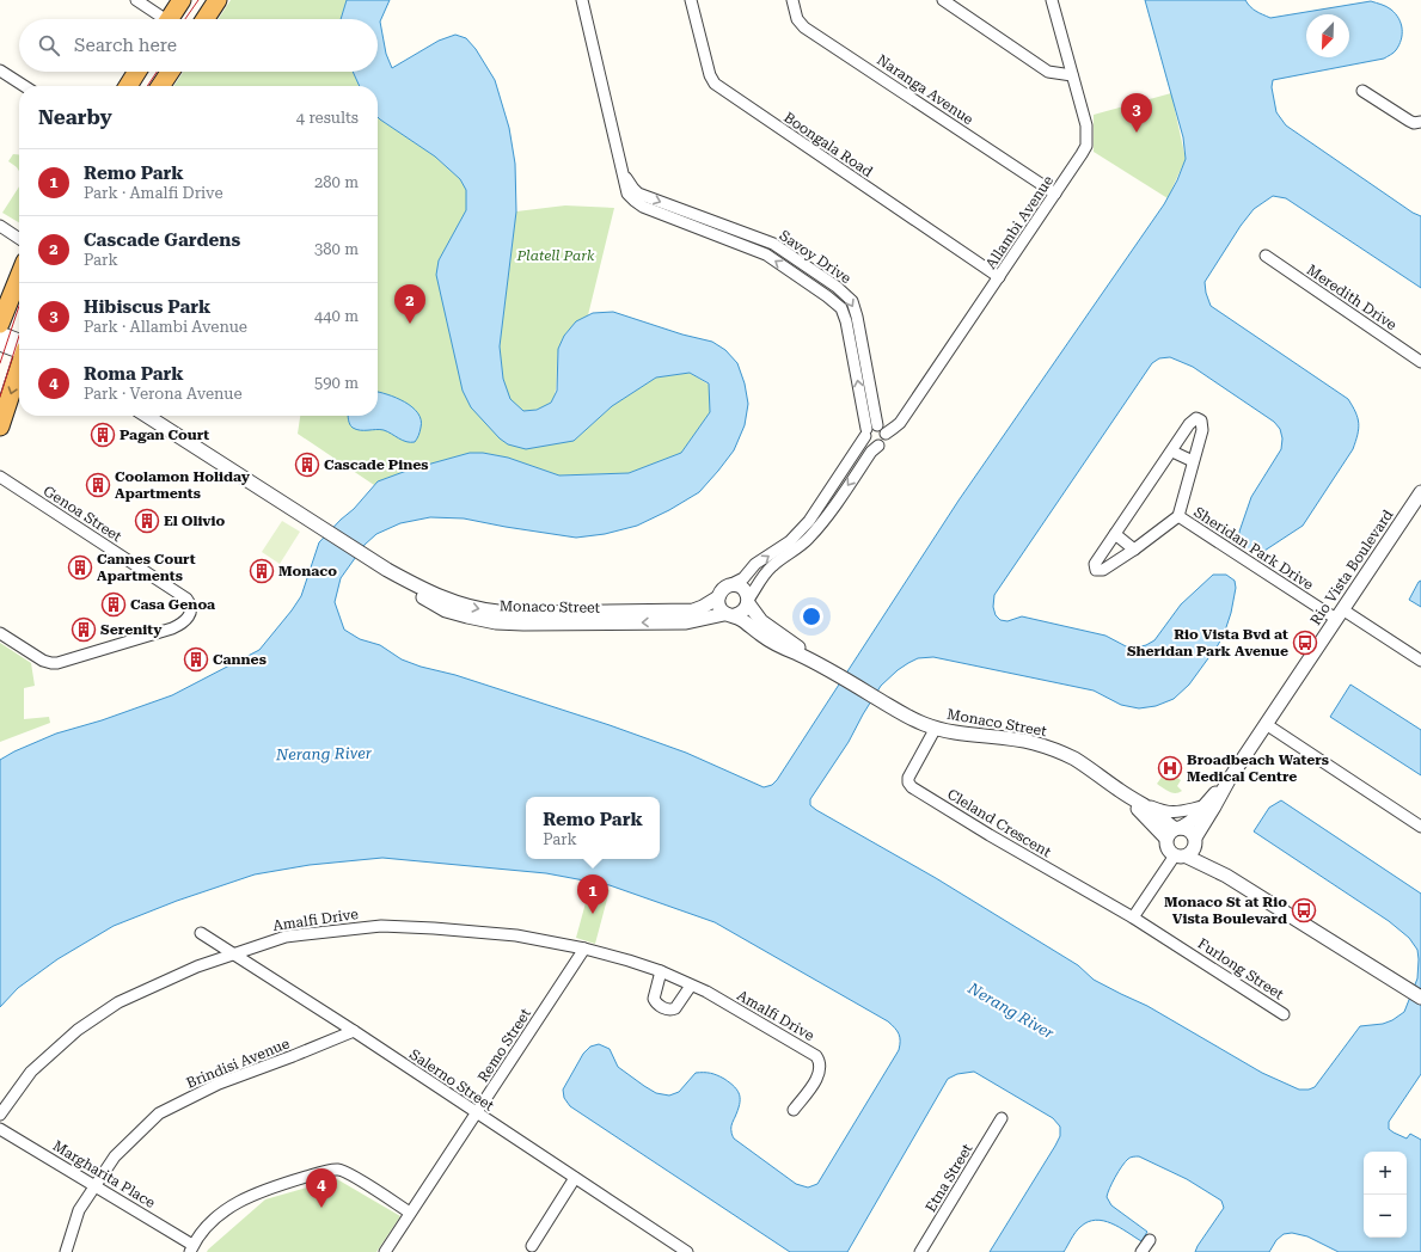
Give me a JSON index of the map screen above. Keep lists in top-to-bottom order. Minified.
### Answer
{"streets":{"street":["Naranga Avenue","Boongala Road","Allambi Avenue","Savoy Drive","Meredith Drive","Genoa Street","Sheridan Park Drive","Rio Vista Boulevard","Monaco Street","Cleland Crescent","Amalfi Drive","Furlong Street","Remo Street","Brindisi Avenue","Salerno Street","Margharita Place","Etna Street"]},"crossings":[["Naranga Avenue","Allambi Avenue"],["Boongala Road","Allambi Avenue"],["Allambi Avenue","Savoy Drive"],["Sheridan Park Drive","Rio Vista Boulevard"],["Rio Vista Boulevard","Monaco Street"],["Rio Vista Boulevard","Cleland Crescent"],["Rio Vista Boulevard","Furlong Street"],["Monaco Street","Cleland Crescent"],["Cleland Crescent","Furlong Street"],["Amalfi Drive","Remo Street"],["Amalfi Drive","Salerno Street"],["Remo Street","Salerno Street"],["Brindisi Avenue","Salerno Street"],["Brindisi Avenue","Margharita Place"]],"water":["Nerang River"],"parks":["Platell Park"],"places":{"building":["Pagan Court","Cascade Pines","Coolamon Holiday Apartments","El Olivio","Cannes Court Apartments","Monaco","Casa Genoa","Serenity","Cannes"],"bus stop":["Rio Vista Bvd at Sheridan Park Avenue","Monaco St at Rio Vista Boulevard"],"hospital":["Broadbeach Waters Medical Centre"]},"north":"bottom left","page":{"search":"Search here","heading":["Nearby","4 results"],"pins":["3","2","1","4"],"list":[{"mark":"1","name":"Remo Park","note":"Park · Amalfi Drive","value":"280 m"},{"mark":"2","name":"Cascade Gardens","note":"Park","value":"380 m"},{"mark":"3","name":"Hibiscus Park","note":"Park · Allambi Avenue","value":"440 m"},{"mark":"4","name":"Roma Park","note":"Park · Verona Avenue","value":"590 m"}],"popup":["Remo Park","Park"],"map_buttons":["+","−"]}}
